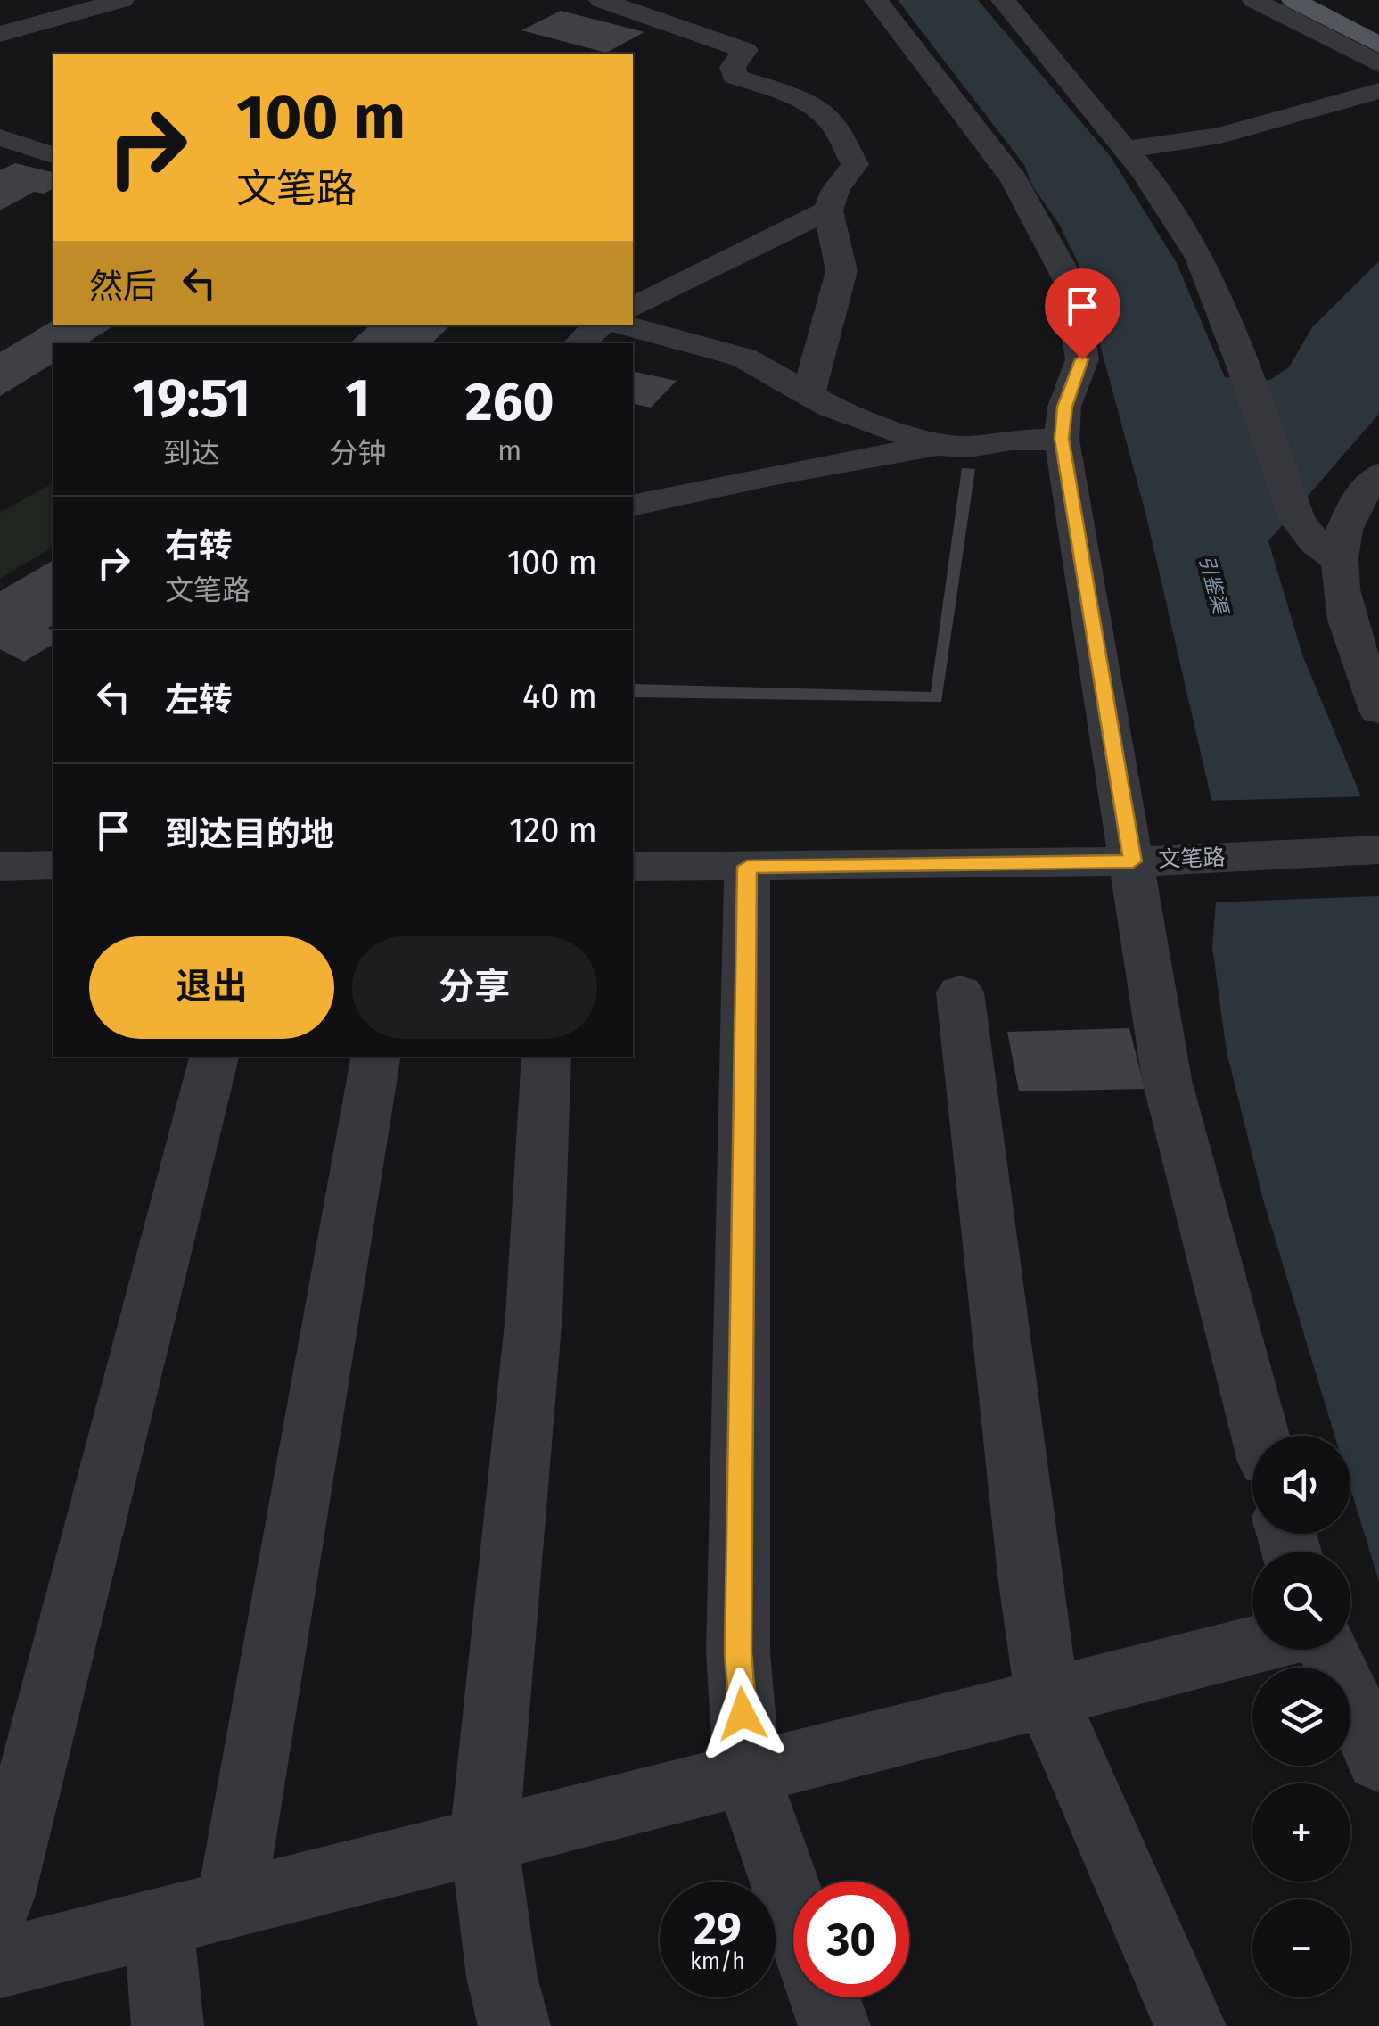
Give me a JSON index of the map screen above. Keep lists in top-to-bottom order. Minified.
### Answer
{"streets":{"street":["文笔路"]},"water":["引鉴渠"],"page":{"turn":["100 m","文笔路"],"then":"然后","eta":["19:51","到达","1","分钟","260","m"],"list":[{"name":"右转","note":"文笔路","value":"100 m"},{"name":"左转","value":"40 m"},{"name":"到达目的地","value":"120 m"}],"buttons":["退出","分享"],"map_buttons":["+","−"],"speed":"29 km/h","limit":"30"}}
